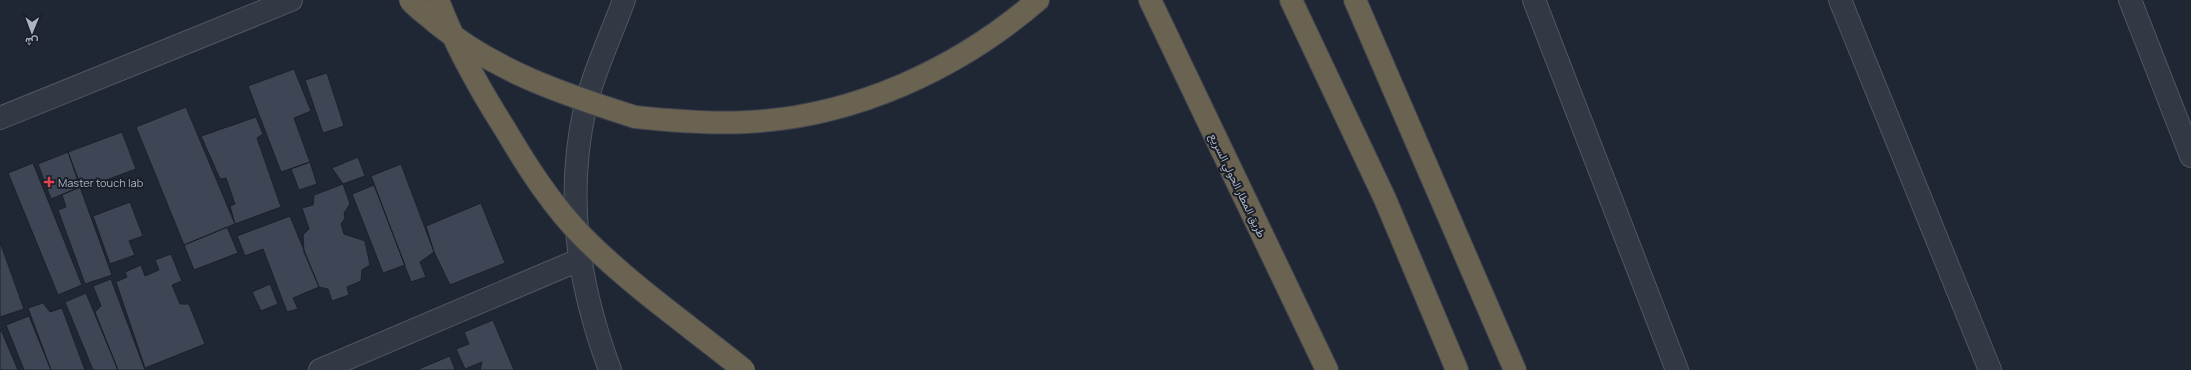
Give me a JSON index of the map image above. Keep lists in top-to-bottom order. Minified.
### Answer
{"streets":{"highway":["طريق المطار الحولي السريع"]},"places":{"health":["Master touch lab"]},"north":"bottom"}
